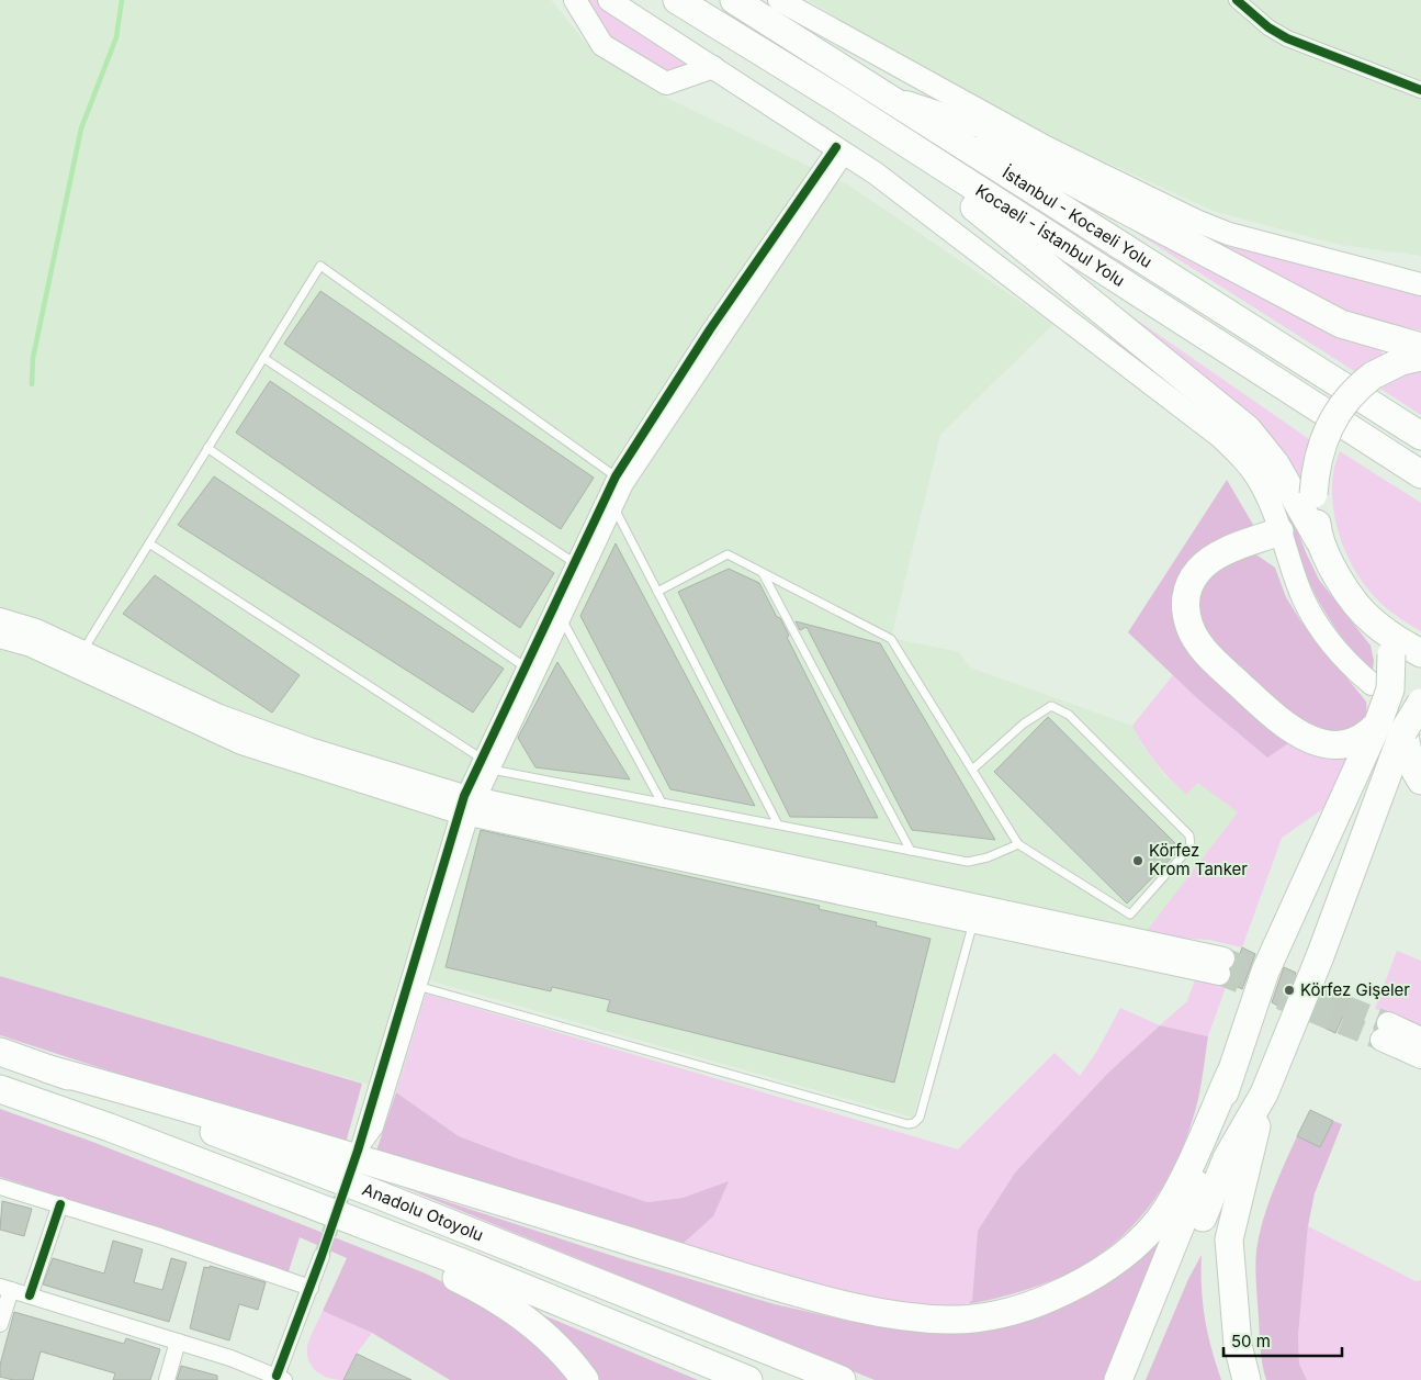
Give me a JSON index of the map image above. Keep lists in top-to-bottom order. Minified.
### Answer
{"streets":{"highway":["İstanbul - Kocaeli Yolu","Kocaeli - İstanbul Yolu","Anadolu Otoyolu"]},"places":["Körfez Krom Tanker","Körfez Gişeler"],"scale_bar":"50 m"}
